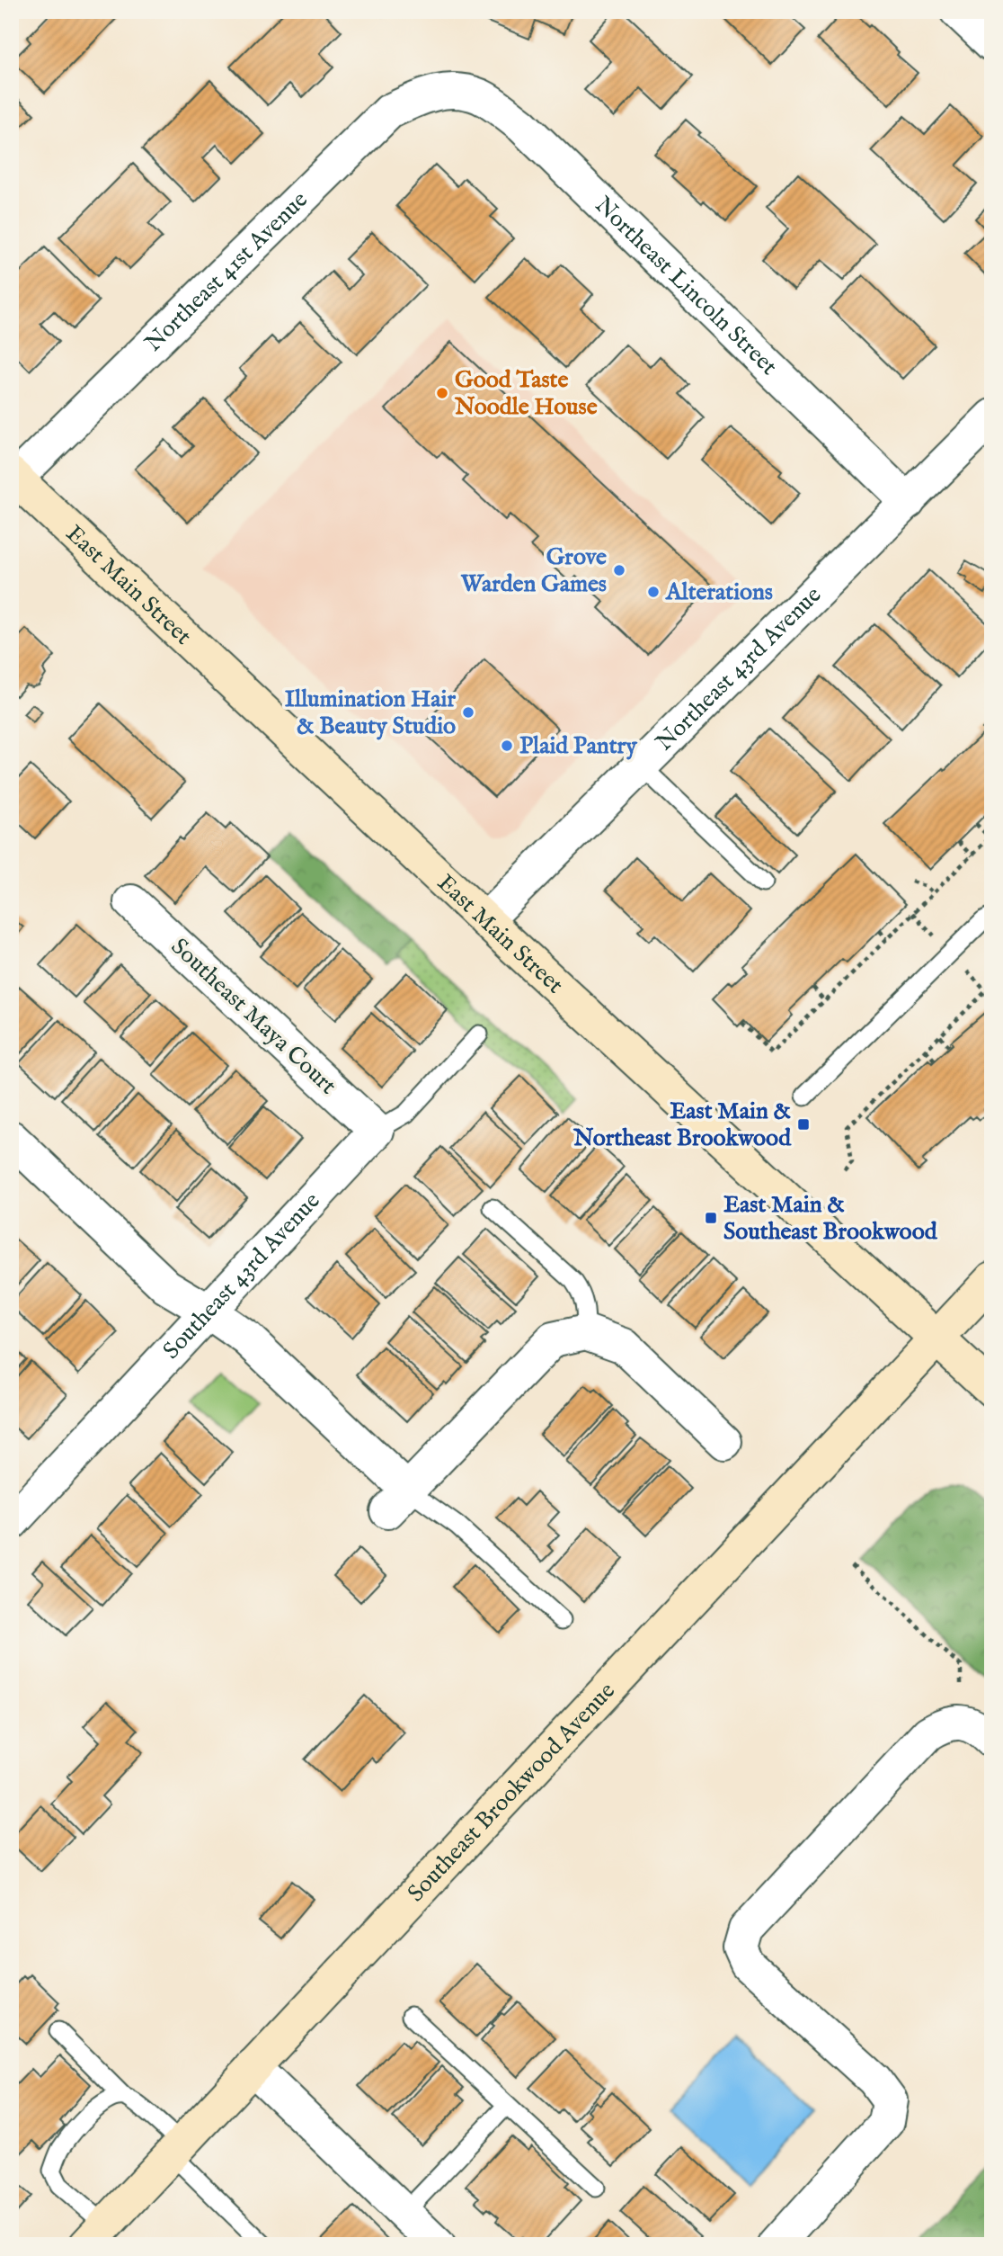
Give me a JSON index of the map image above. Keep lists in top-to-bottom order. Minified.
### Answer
{"streets":{"main road":["East Main Street","Southeast Brookwood Avenue"],"street":["Northeast 41st Avenue","Northeast Lincoln Street","Northeast 43rd Avenue","Southeast Maya Court","Southeast 43rd Avenue"]},"crossings":[["Northeast 41st Avenue","Northeast Lincoln Street"],["Northeast 41st Avenue","East Main Street"],["Northeast Lincoln Street","Northeast 43rd Avenue"],["East Main Street","Northeast 43rd Avenue"],["East Main Street","Southeast Brookwood Avenue"],["Southeast Maya Court","Southeast 43rd Avenue"]],"places":{"other":["Good Taste Noodle House","Grove Warden Games","Alterations","Illumination Hair & Beauty Studio","Plaid Pantry"],"transit":["East Main & Northeast Brookwood","East Main & Southeast Brookwood"]}}
